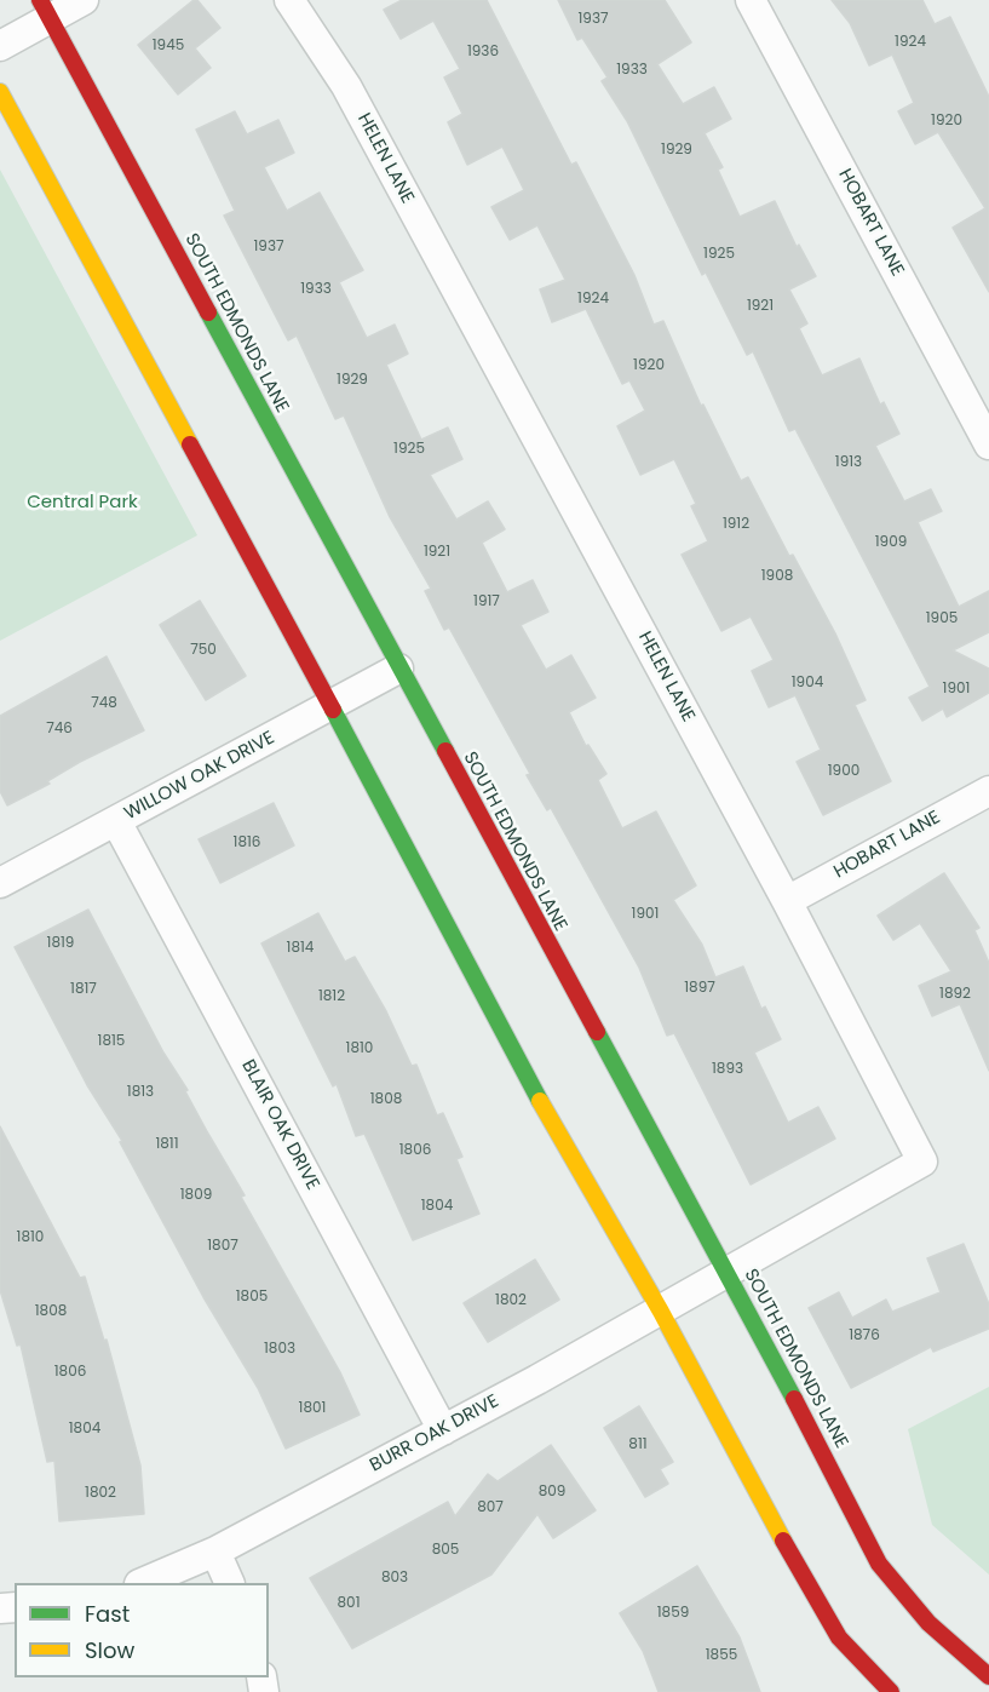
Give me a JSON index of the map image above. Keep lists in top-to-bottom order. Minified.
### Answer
{"streets":{"main road":["SOUTH EDMONDS LANE"],"street":["HELEN LANE","HOBART LANE","WILLOW OAK DRIVE","BLAIR OAK DRIVE","BURR OAK DRIVE"]},"crossings":[["HELEN LANE","HOBART LANE"],["HELEN LANE","SOUTH EDMONDS LANE"],["HELEN LANE","BURR OAK DRIVE"],["SOUTH EDMONDS LANE","WILLOW OAK DRIVE"],["SOUTH EDMONDS LANE","BURR OAK DRIVE"],["WILLOW OAK DRIVE","BLAIR OAK DRIVE"],["BLAIR OAK DRIVE","BURR OAK DRIVE"]],"parks":["Central Park"],"house_numbers":["1937","1924","1945","1936","1933","1920","1929","1937","1925","1933","1924","1921","1920","1929","1925","1913","1912","1909","1921","1908","1917","1905","750","1904","1901","748","746","1900","1816","1901","1819","1814","1897","1817","1892","1812","1815","1810","1893","1813","1808","1811","1806","1809","1804","1810","1807","1805","1802","1808","1876","1803","1806","1801","1804","811","809","1802","807","805","803","801","1859","1855"],"legend":["Fast","Slow"]}
